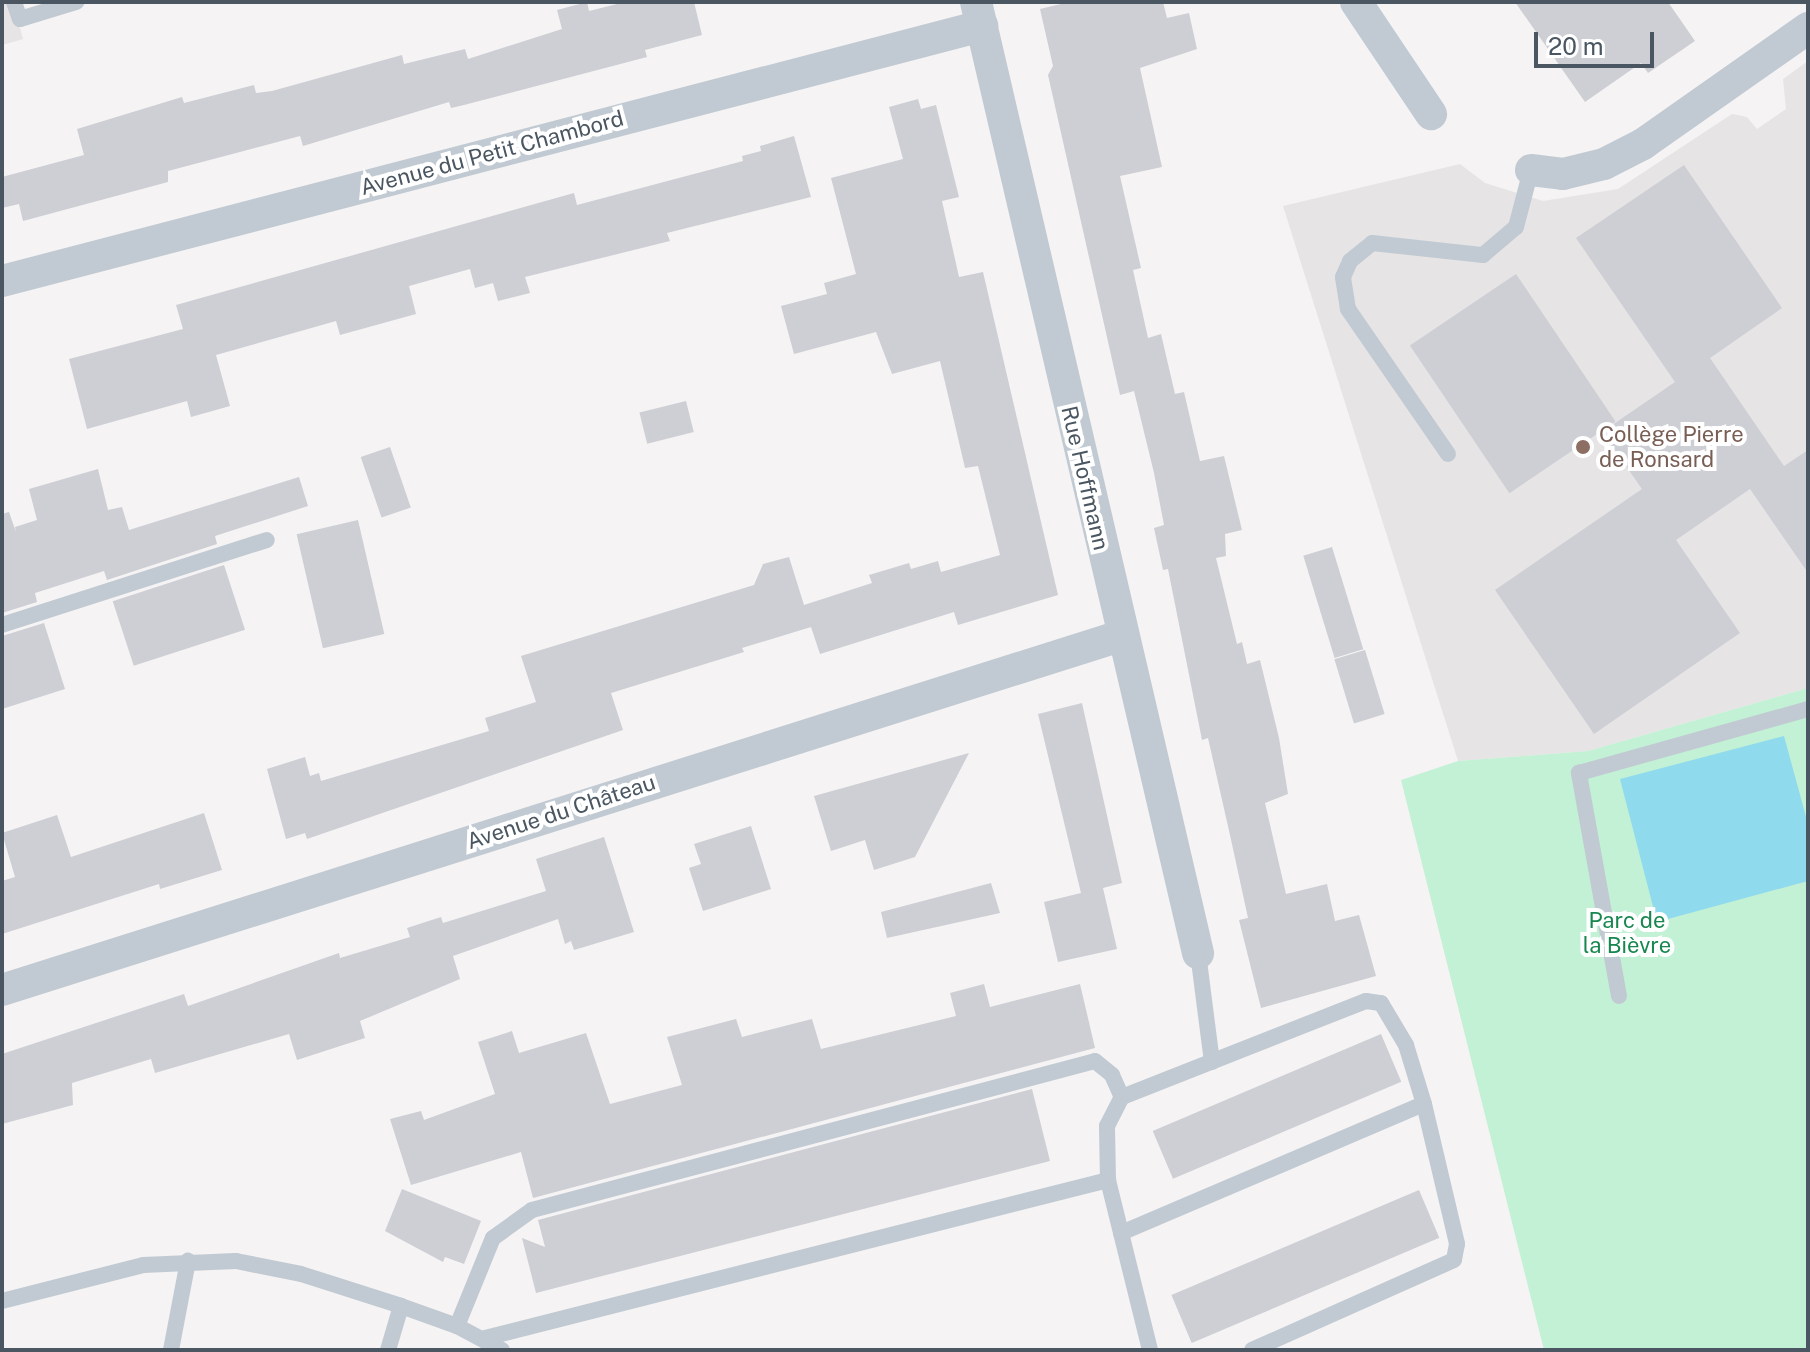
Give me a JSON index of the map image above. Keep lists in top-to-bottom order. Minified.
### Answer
{"streets":{"street":["Avenue du Petit Chambord","Rue Hoffmann","Avenue du Château"]},"crossings":[["Avenue du Petit Chambord","Rue Hoffmann"],["Rue Hoffmann","Avenue du Château"]],"parks":["Parc de la Bièvre"],"places":["Collège Pierre de Ronsard"],"scale_bar":"20 m"}
